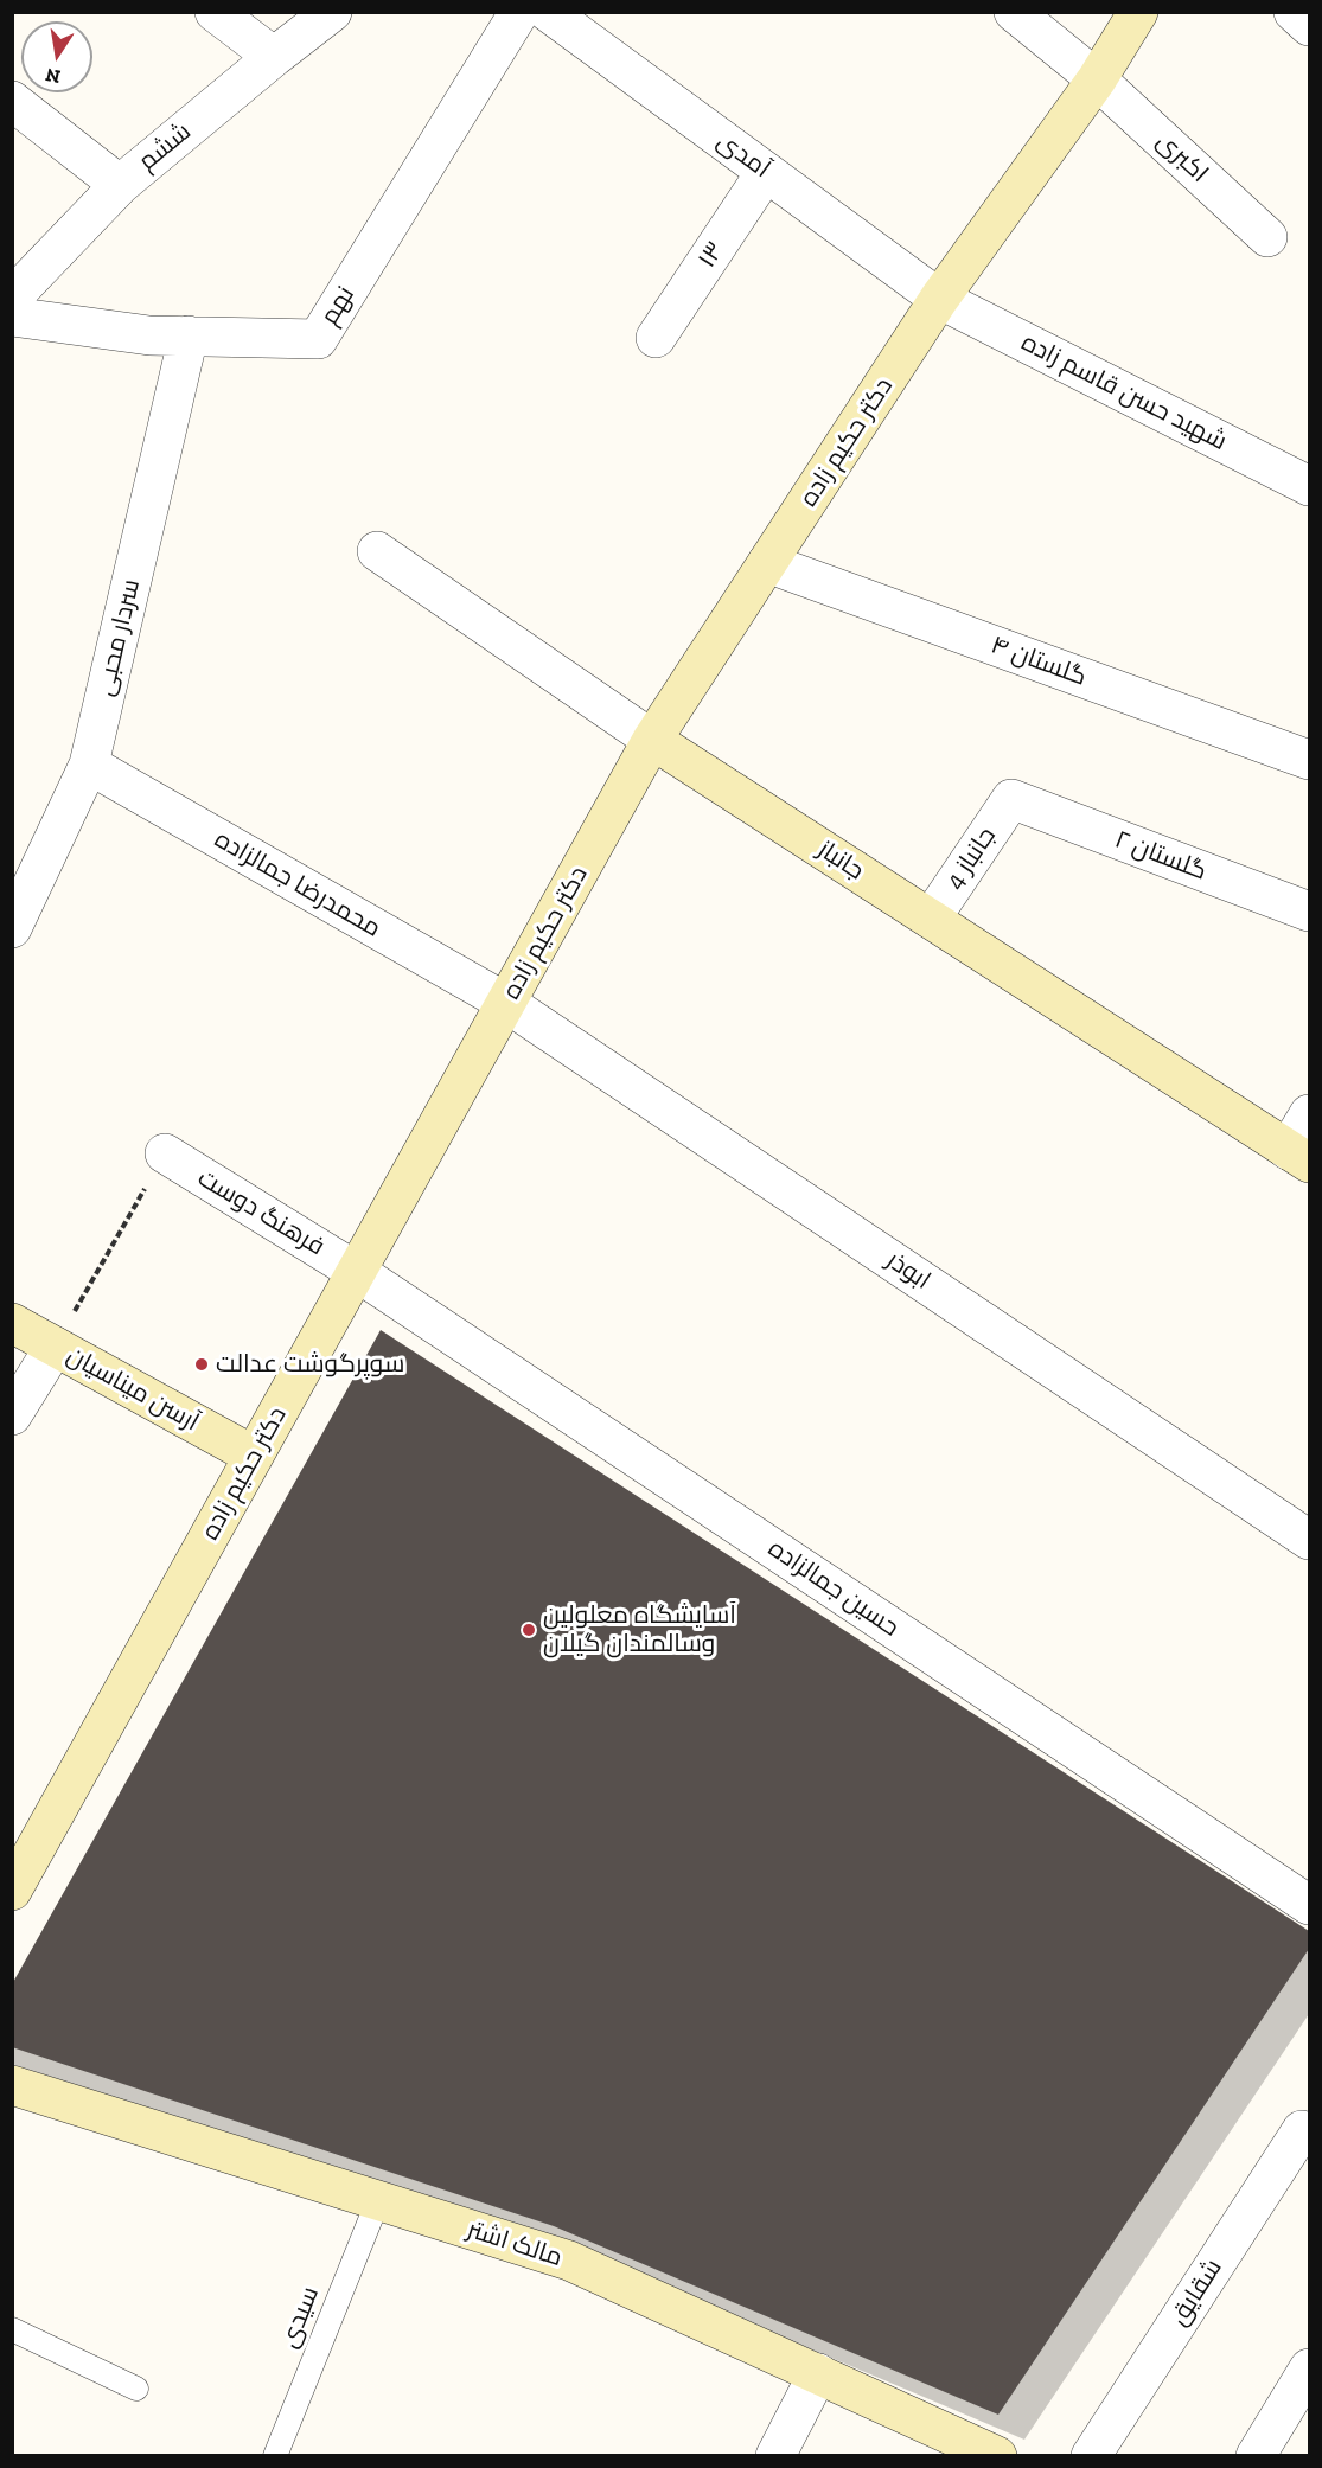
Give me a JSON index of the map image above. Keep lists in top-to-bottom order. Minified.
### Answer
{"streets":{"street":["ششم","آمدی","اکبری","۱۳","نهم","شهید حسن قاسم زاده","دکتر حکیم زاده","سردار محبی","گلستان ۴","گلستان ۲","جانباز 4","جانباز","محمدرضا جمالزاده","فرهنگ دوست","ابوذر","آرسن میناسیان","حسین جمالزاده","مالک اشتر","شقایق"],"lane":["سیدی"]},"crossings":[["آمدی","۱۳"],["آمدی","شهید حسن قاسم زاده"],["آمدی","دکتر حکیم زاده"],["اکبری","دکتر حکیم زاده"],["نهم","سردار محبی"],["شهید حسن قاسم زاده","دکتر حکیم زاده"],["دکتر حکیم زاده","گلستان ۴"],["دکتر حکیم زاده","جانباز"],["دکتر حکیم زاده","محمدرضا جمالزاده"],["دکتر حکیم زاده","فرهنگ دوست"],["دکتر حکیم زاده","ابوذر"],["دکتر حکیم زاده","آرسن میناسیان"],["دکتر حکیم زاده","حسین جمالزاده"],["سردار محبی","محمدرضا جمالزاده"],["گلستان ۲","جانباز 4"],["جانباز 4","جانباز"],["محمدرضا جمالزاده","ابوذر"],["فرهنگ دوست","حسین جمالزاده"],["مالک اشتر","سیدی"]],"places":["سوپرگوشت عدالت","آسایشگاه معلولین وسالمندان گیلان"],"north":"bottom"}
